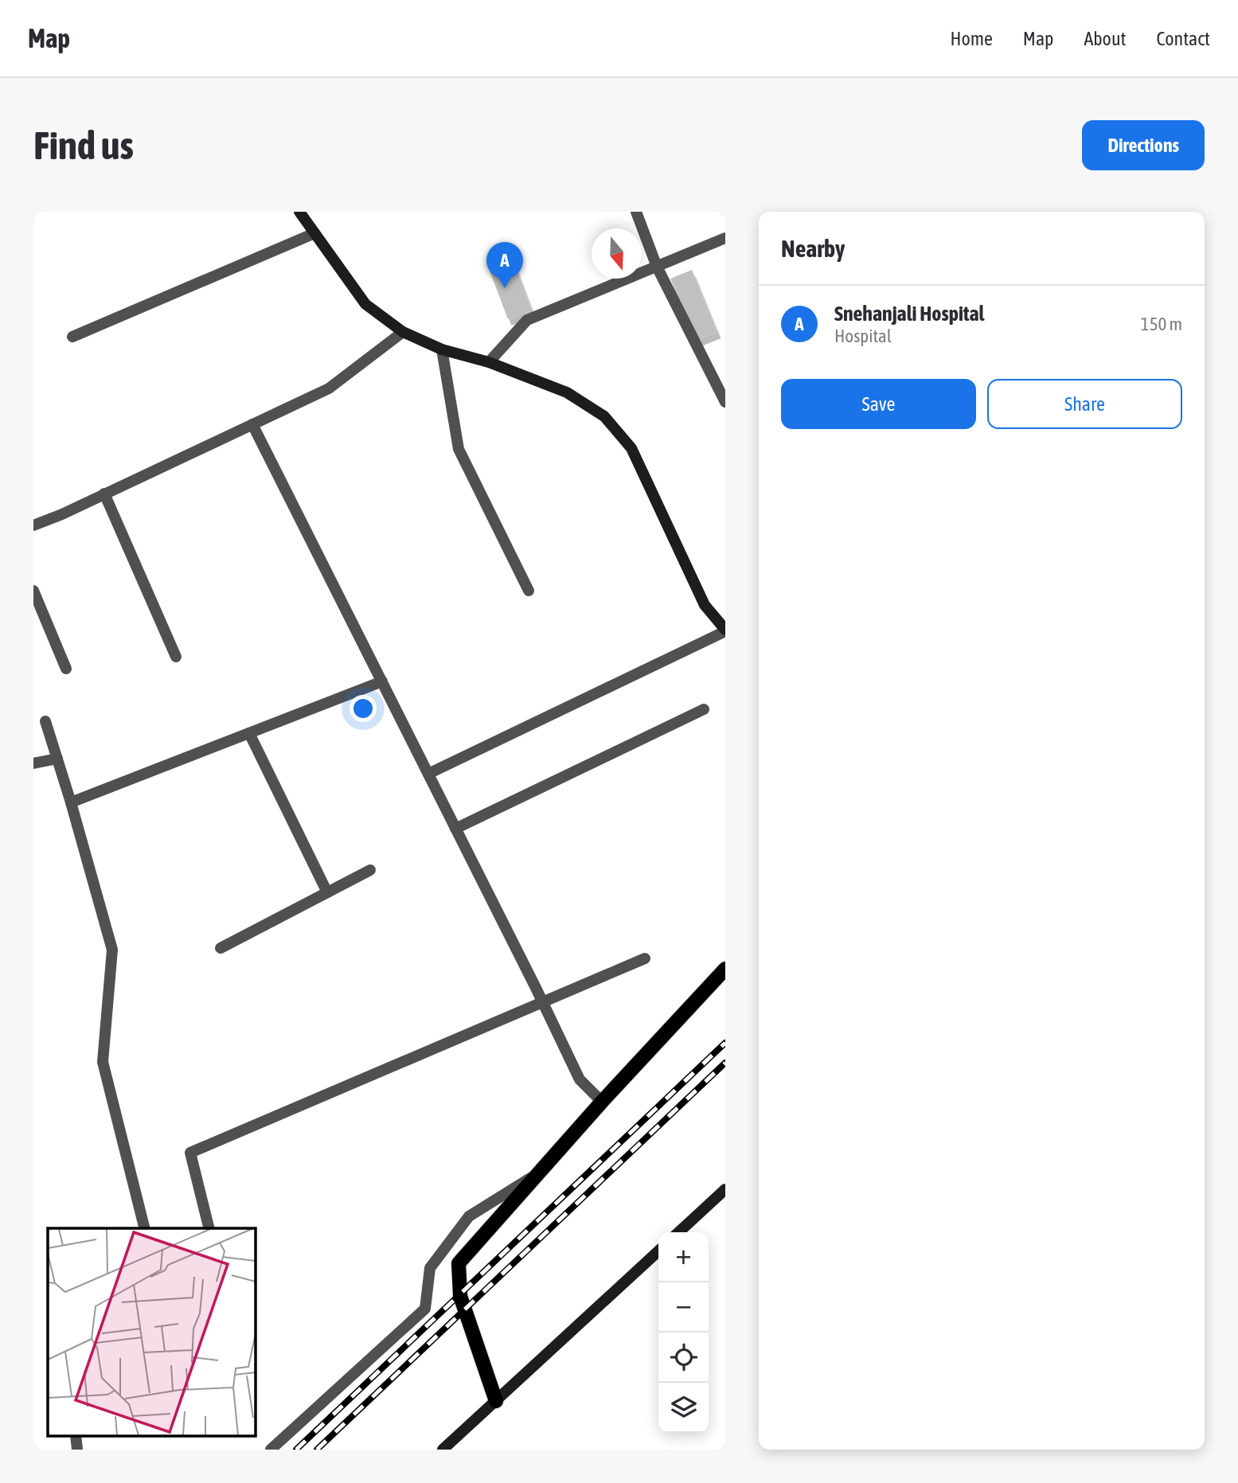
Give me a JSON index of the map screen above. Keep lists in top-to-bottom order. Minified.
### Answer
{"north":"bottom","page":{"header":"Map","nav":["Home","Map","About","Contact"],"buttons":["Directions",["Save","Share"]],"title":"Find us","heading":"Nearby","pins":"A","list":[{"mark":"A","name":"Snehanjali Hospital","note":"Hospital","value":"150 m"}],"map_buttons":["+","−"]}}
